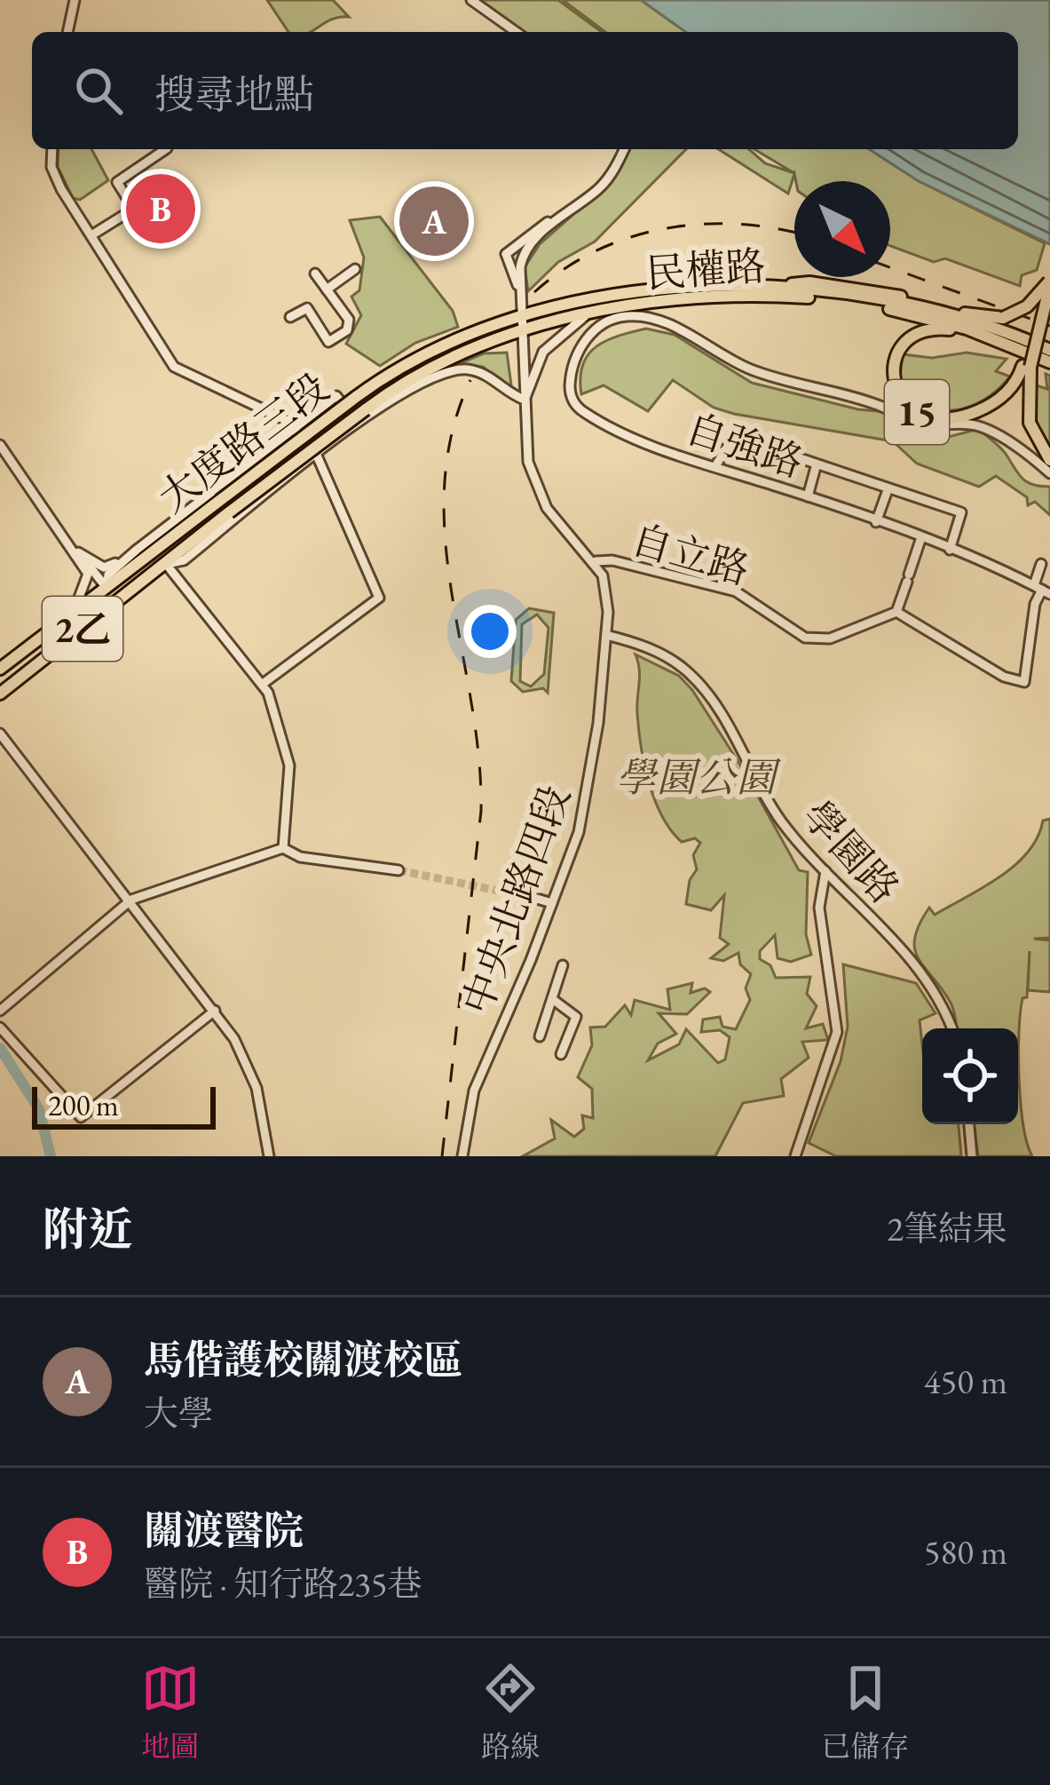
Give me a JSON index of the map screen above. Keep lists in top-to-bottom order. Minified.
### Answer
{"streets":{"main road":["民權路","15","大度路三段","2乙"],"street":["自強路","自立路","學園路","中央北路四段"]},"crossings":[["民權路","15"],["民權路","大度路三段"],["大度路三段","中央北路四段"],["自立路","中央北路四段"],["學園路","中央北路四段"]],"parks":["學園公園"],"scale_bar":"200 m","north":"bottom right","page":{"search":"搜尋地點","pins":["B","A"],"scale":"200 m","heading":["附近","2筆結果"],"list":[{"mark":"A","name":"馬偕護校關渡校區","note":"大學","value":"450 m"},{"mark":"B","name":"關渡醫院","note":"醫院 · 知行路235巷","value":"580 m"}],"nav":["地圖","路線","已儲存"]}}
